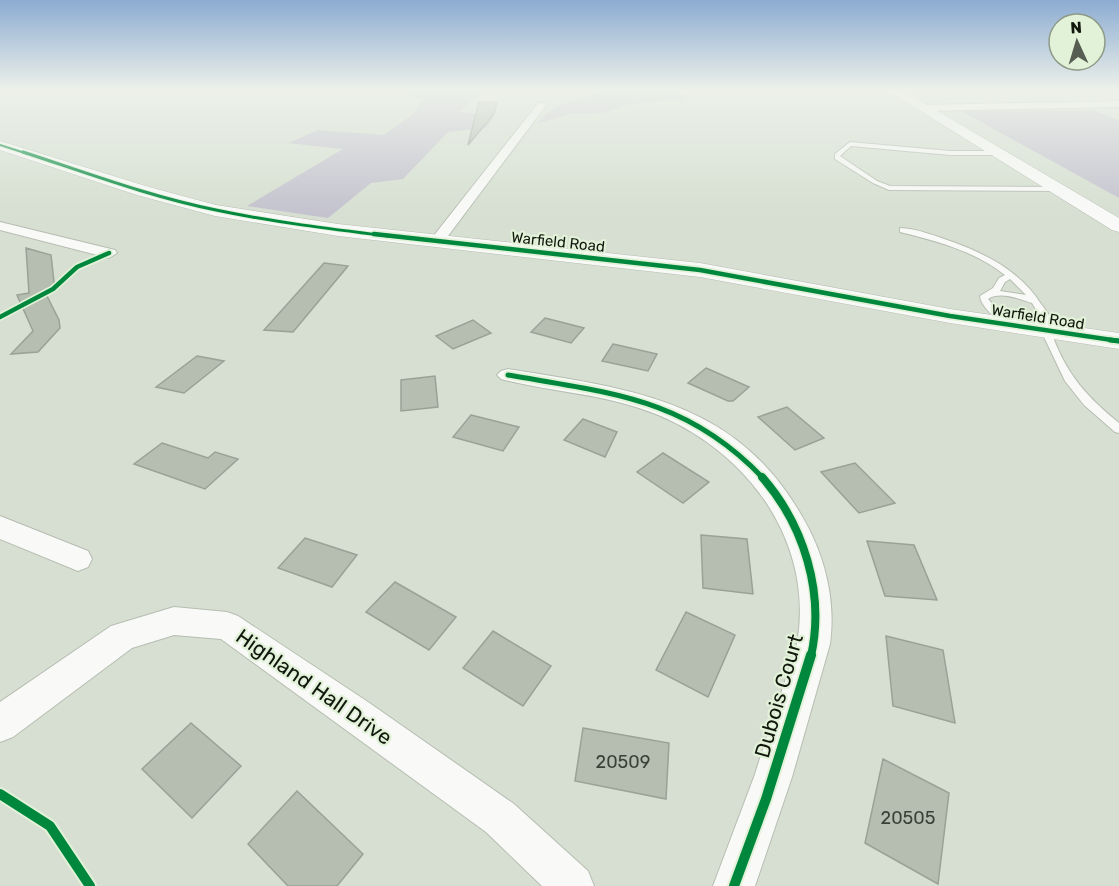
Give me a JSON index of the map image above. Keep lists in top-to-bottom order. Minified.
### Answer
{"streets":{"street":["Warfield Road","Highland Hall Drive","Dubois Court"]},"house_numbers":["20509","20505"],"north":"top"}
